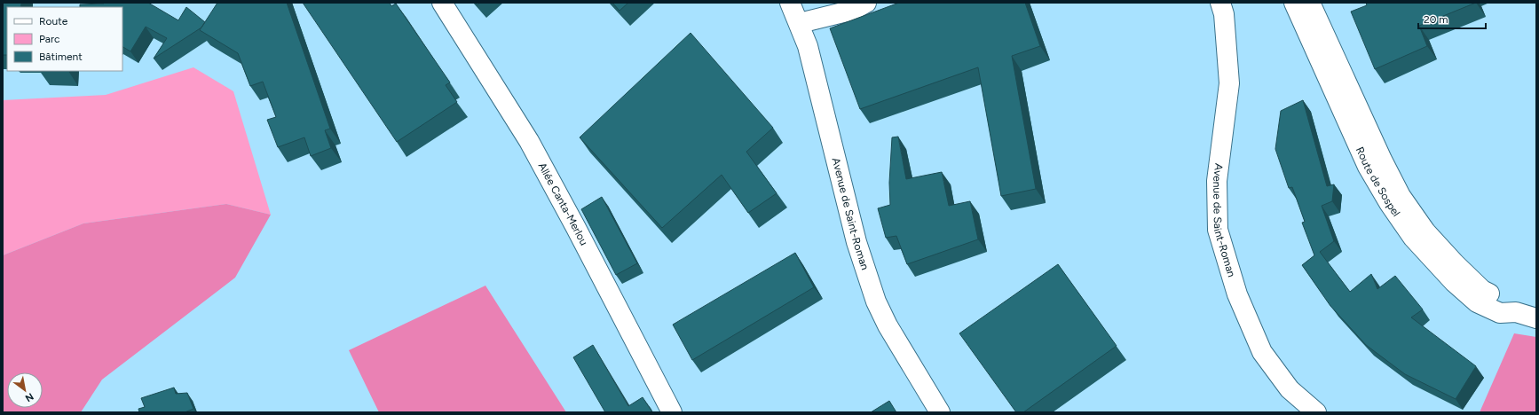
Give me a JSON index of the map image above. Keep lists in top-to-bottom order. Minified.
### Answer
{"streets":{"street":["Route de Sospel","Allée Canta-Merlou","Avenue de Saint-Roman"]},"legend":["Route","Parc","Bâtiment"],"scale_bar":"20 m","north":"bottom right"}
